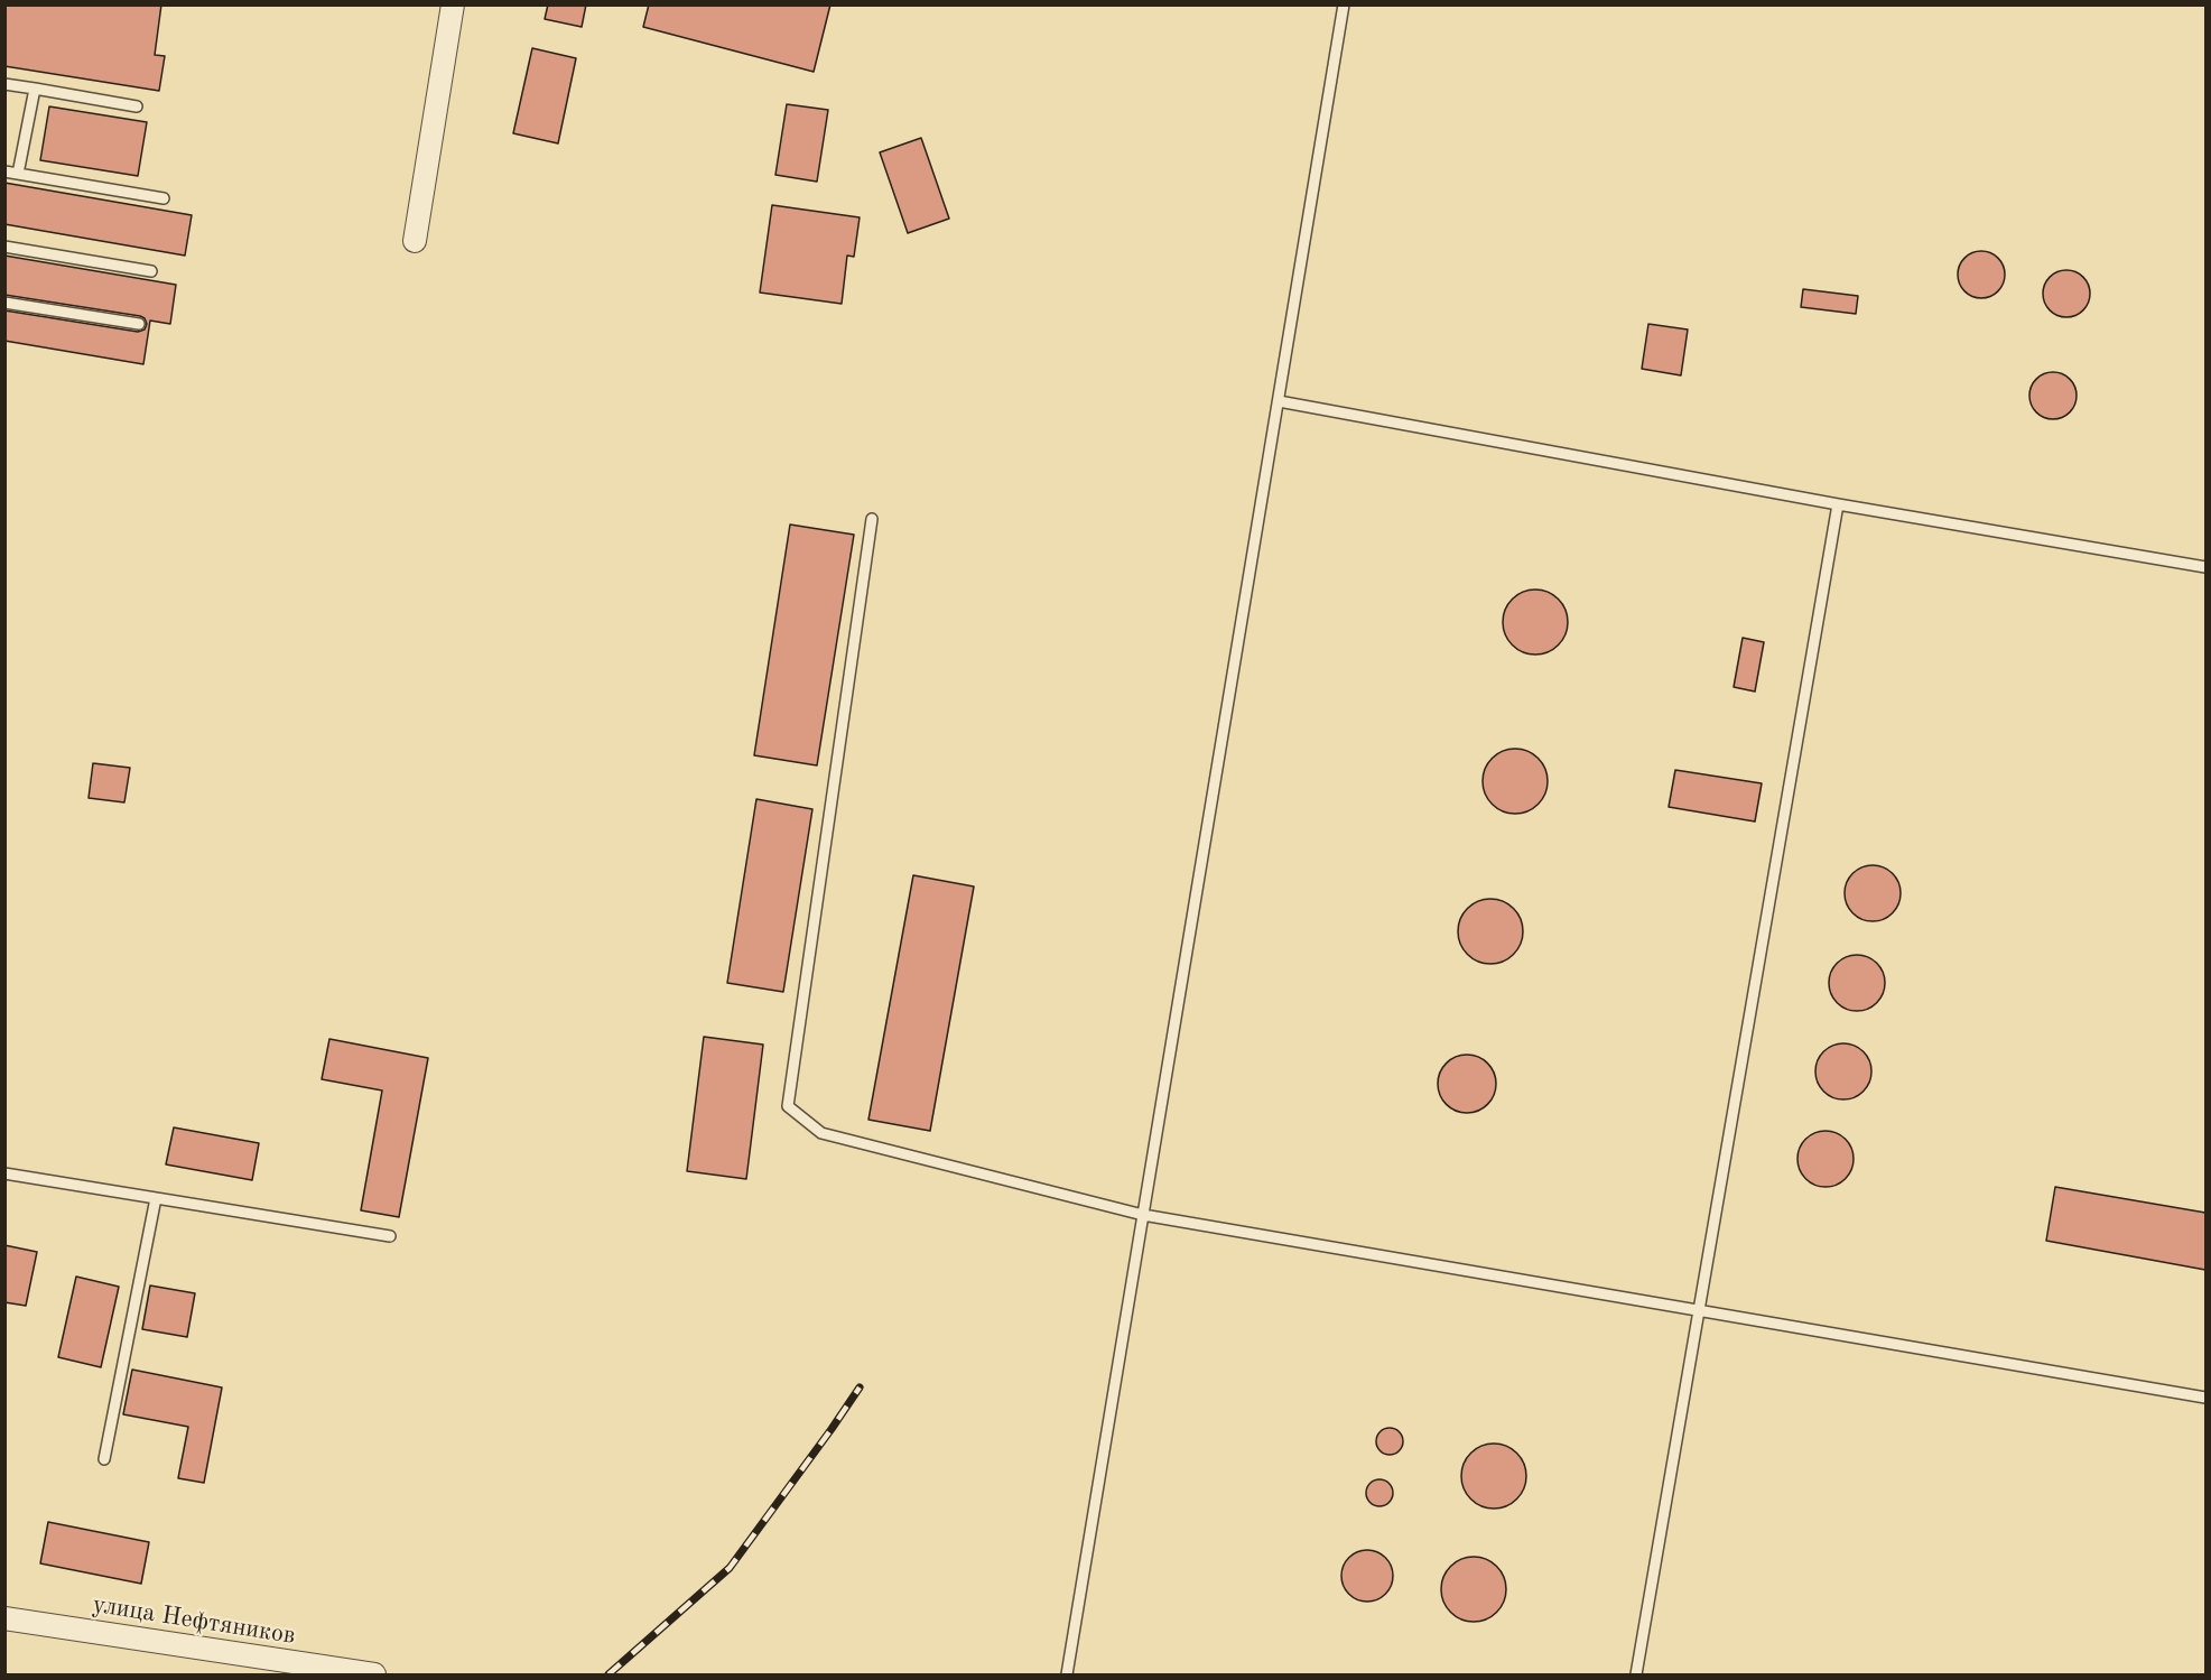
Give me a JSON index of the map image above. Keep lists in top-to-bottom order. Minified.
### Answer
{"streets":{"street":["улица Нефтяников"]}}
